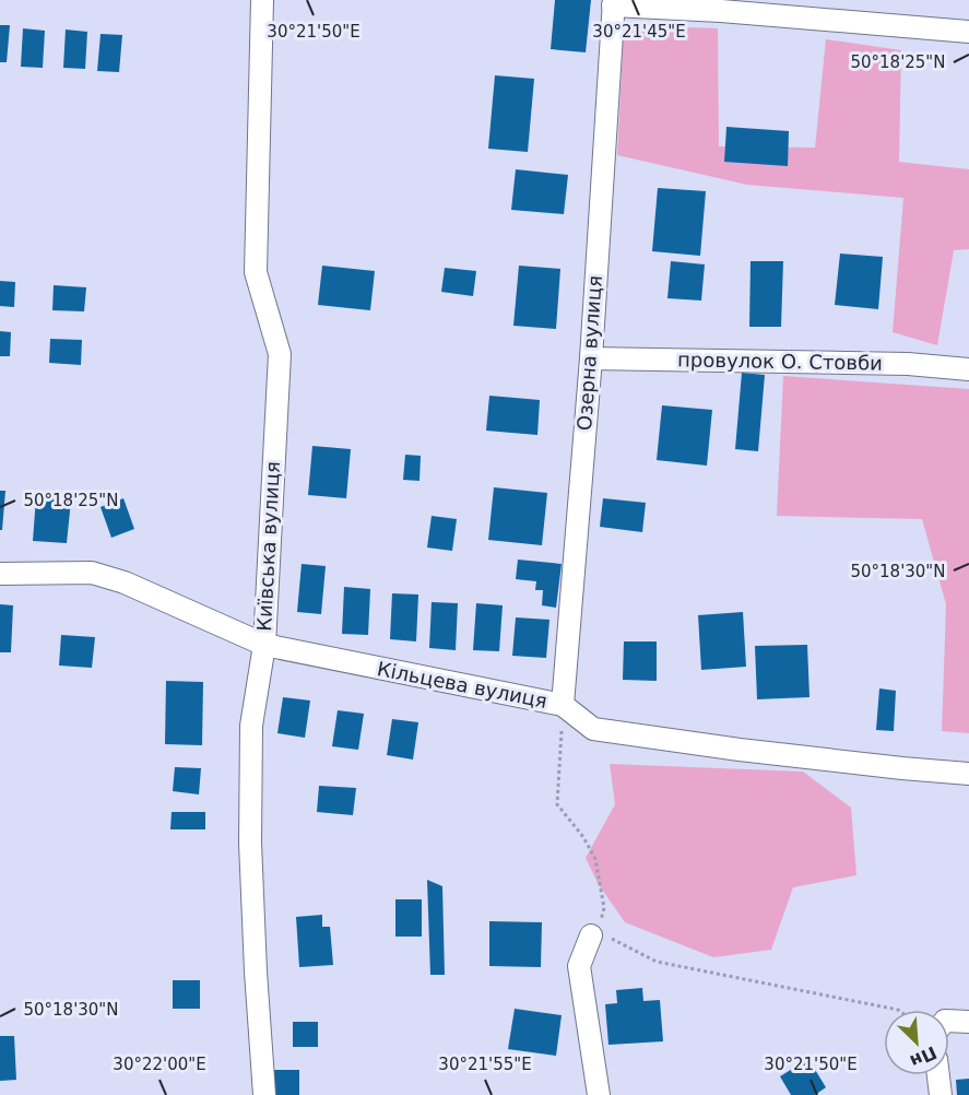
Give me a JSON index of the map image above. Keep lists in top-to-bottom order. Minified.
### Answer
{"streets":{"street":["Озерна вулиця","провулок О. Стовби","Київська вулиця","Кільцева вулиця"]},"crossings":[["Озерна вулиця","провулок О. Стовби"],["Озерна вулиця","Кільцева вулиця"],["Київська вулиця","Кільцева вулиця"]],"north":"bottom right","coordinates":["30°21'50\"E","30°21'45\"E","50°18'25\"N","50°18'30\"N","30°22'00\"E","30°21'55\"E"]}
